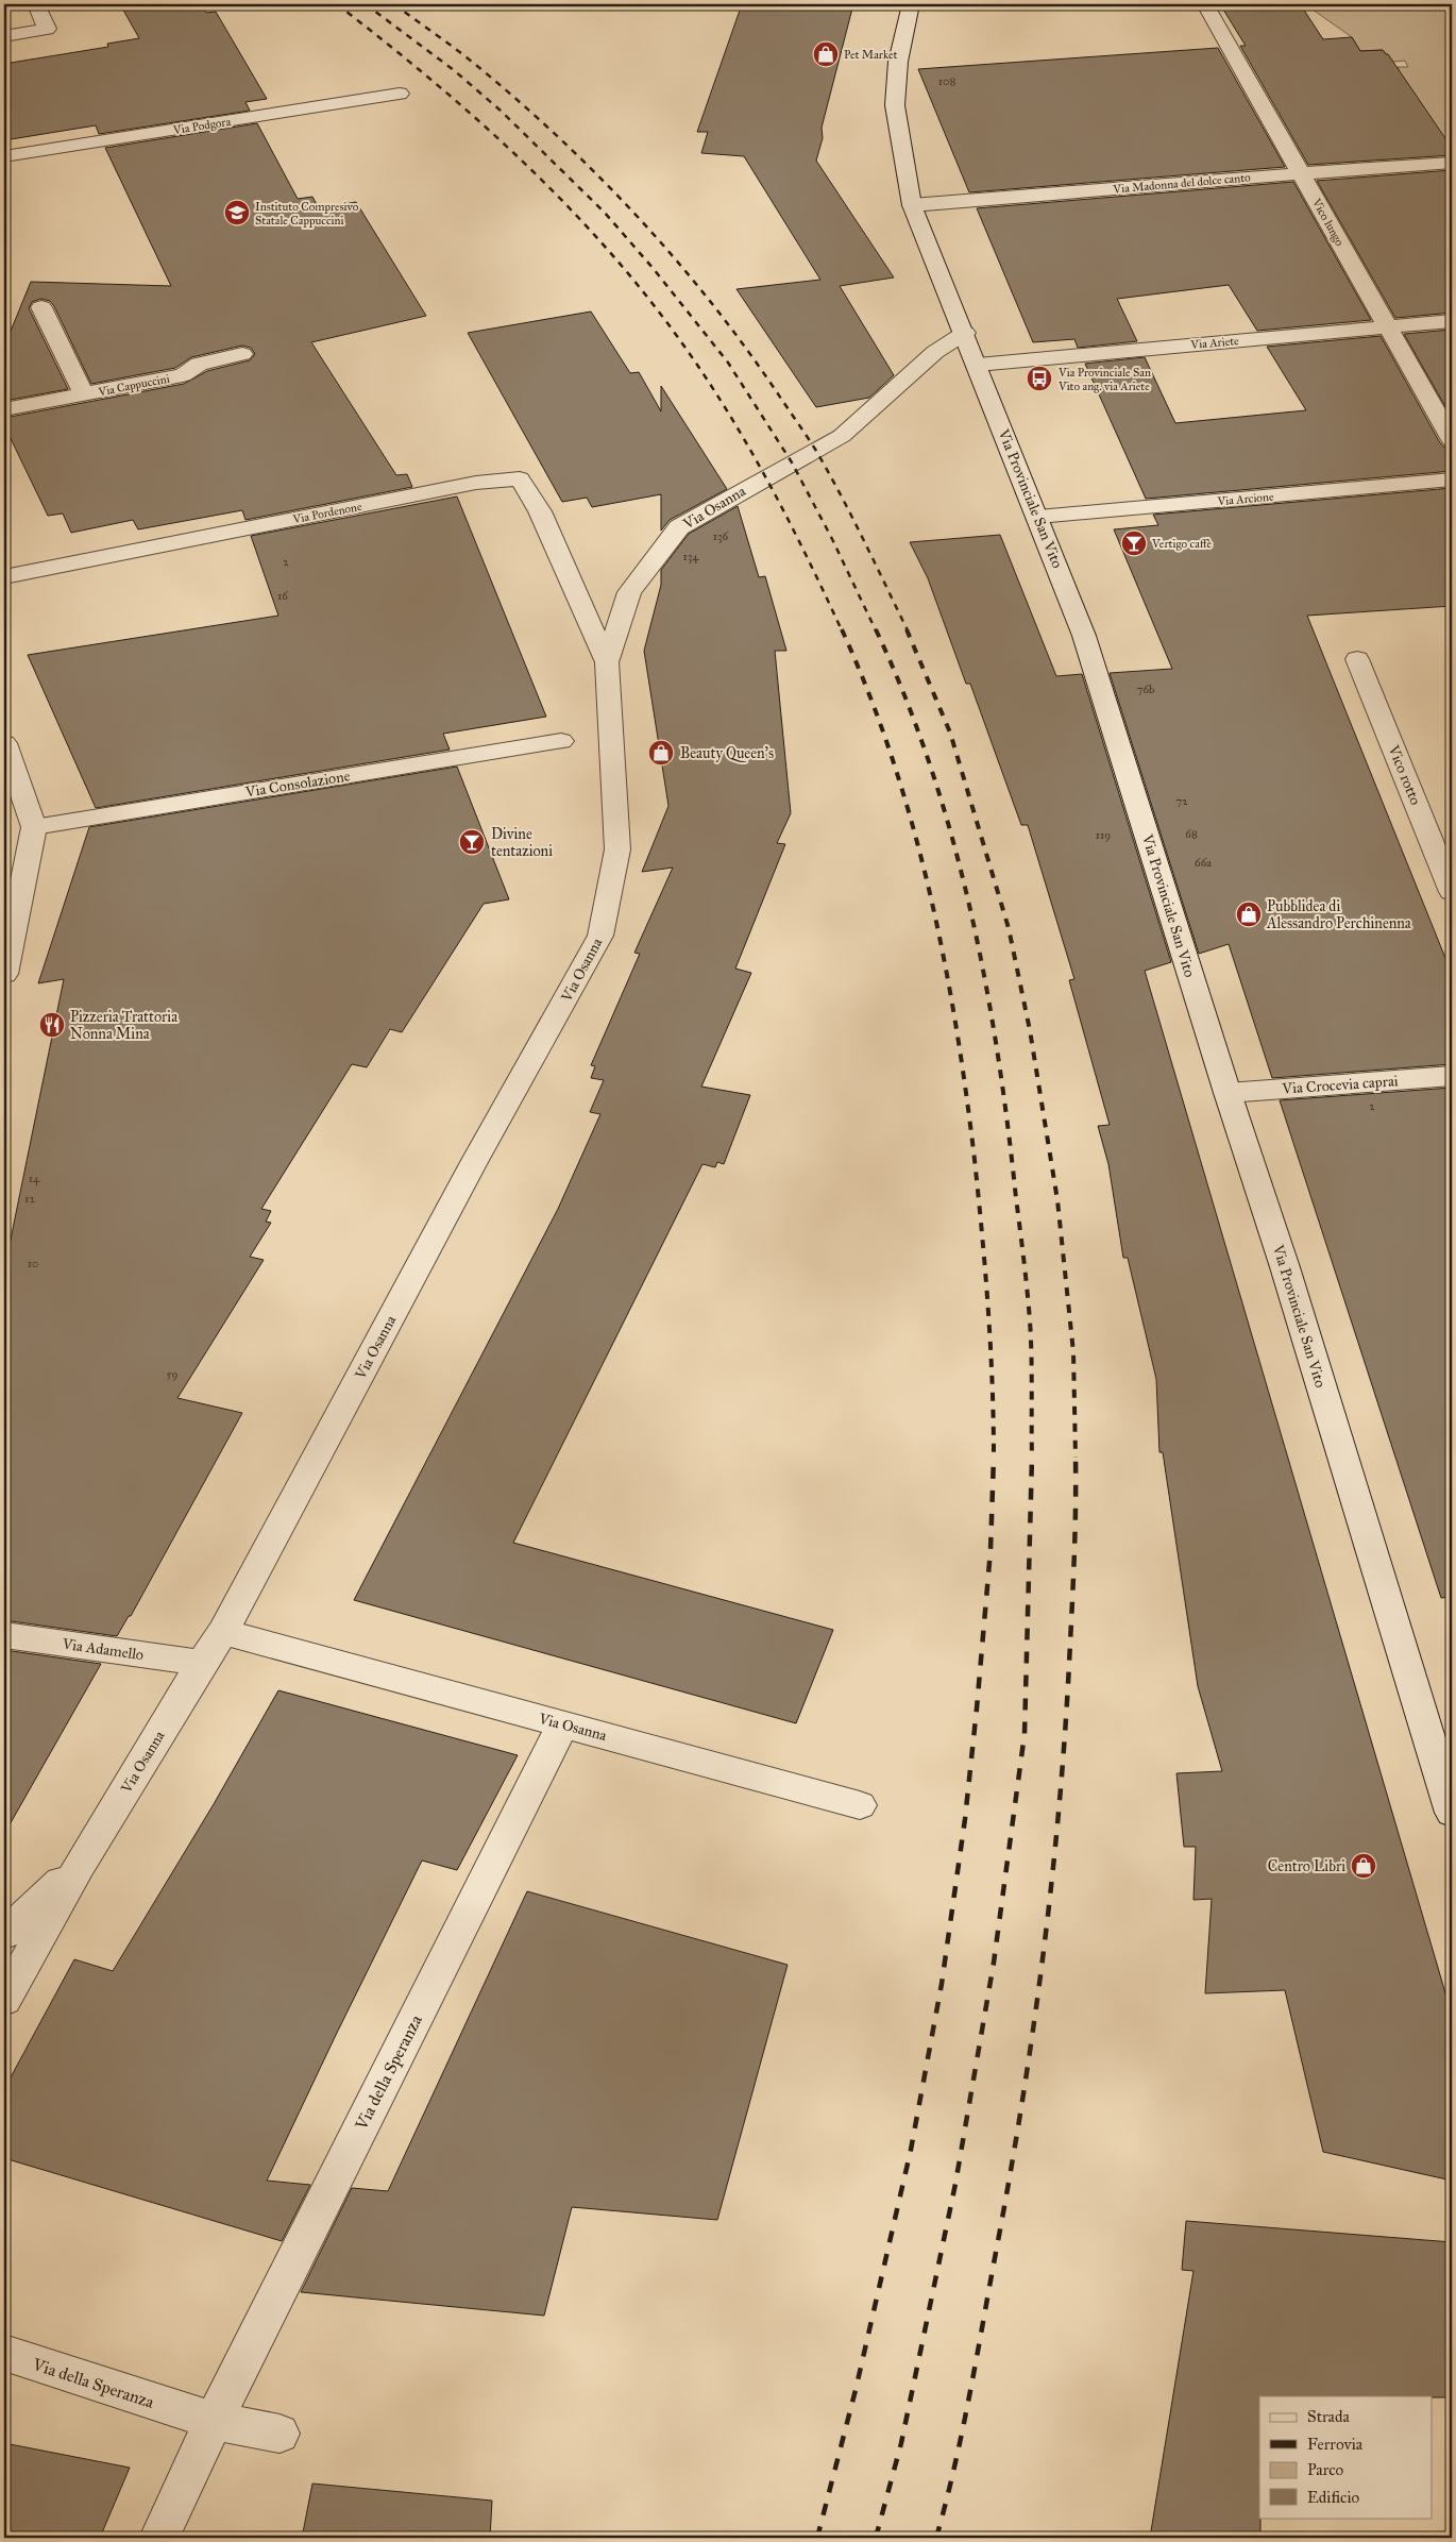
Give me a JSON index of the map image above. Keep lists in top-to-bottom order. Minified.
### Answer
{"streets":{"street":["Via Podgora","Via Madonna del dolce canto","Vico lungo","Via Ariete","Via Cappuccini","Via Provinciale San Vito","Via Arcione","Via Osanna","Via Pordenone","Vico rotto","Via Consolazione","Via Crocevia caprai","Via Adamello","Via della Speranza"]},"crossings":[["Via Madonna del dolce canto","Vico lungo"],["Via Madonna del dolce canto","Via Provinciale San Vito"],["Vico lungo","Via Ariete"],["Via Ariete","Via Provinciale San Vito"],["Via Provinciale San Vito","Via Arcione"],["Via Provinciale San Vito","Via Osanna"],["Via Provinciale San Vito","Via Crocevia caprai"],["Via Osanna","Via Pordenone"],["Via Osanna","Via Adamello"],["Via Osanna","Via della Speranza"]],"places":{"shop":["Pet Market","Beauty Queen's","Pubblidea di Alessandro Perchinenna","Centro Libri"],"school or university":["Instituto Compresivo Statale Cappuccini"],"bus stop":["Via Provinciale San Vito ang. via Ariete"],"bar":["Vertigo caffè","Divine tentazioni"],"restaurant":["Pizzeria Trattoria Nonna Mina"]},"house_numbers":["108","136","134","2","16","76b","72","68","119","66a","2","14","12","10","59"],"legend":["Strada","Ferrovia","Parco","Edificio"]}
